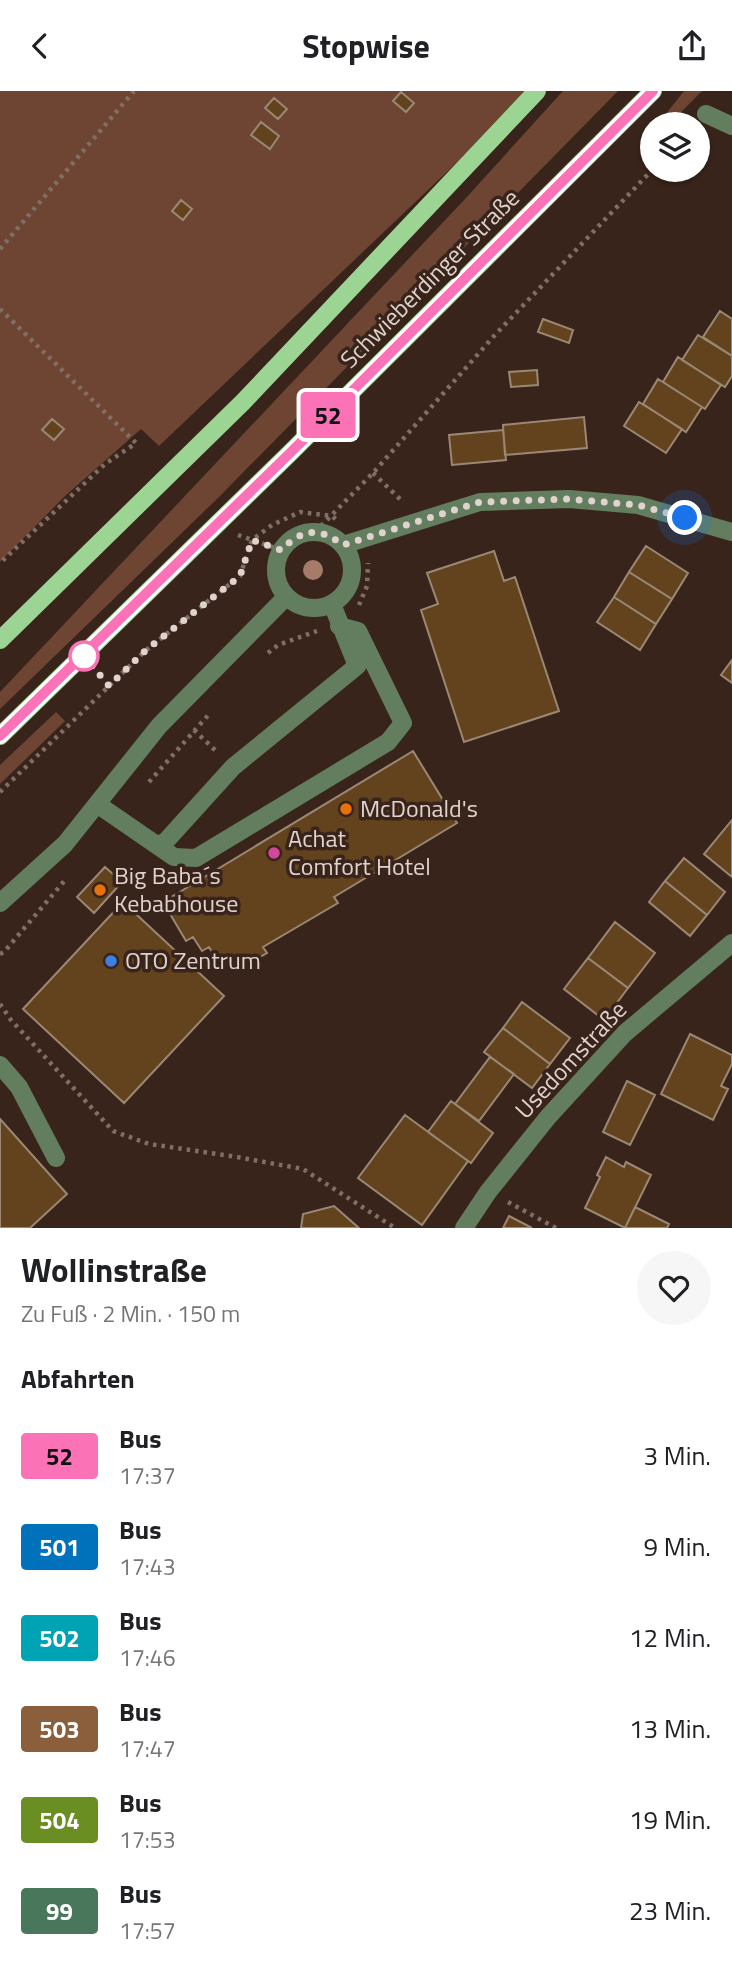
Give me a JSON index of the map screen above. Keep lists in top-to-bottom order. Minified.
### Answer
{"streets":{"main road":["Schwieberdinger Straße"],"street":["Usedomstraße"]},"places":["McDonald's","Achat Comfort Hotel","Big Baba´s Kebabhouse","OTO Zentrum"],"lines":["bus line 52"],"page":{"header":"Stopwise","on_map":"52","heading":[["Wollinstraße","Zu Fuß · 2 Min. · 150 m"],"Abfahrten"],"list":[{"mark":"52","name":"Bus","note":"17:37","value":"3 Min."},{"mark":"501","name":"Bus","note":"17:43","value":"9 Min."},{"mark":"502","name":"Bus","note":"17:46","value":"12 Min."},{"mark":"503","name":"Bus","note":"17:47","value":"13 Min."},{"mark":"504","name":"Bus","note":"17:53","value":"19 Min."},{"mark":"99","name":"Bus","note":"17:57","value":"23 Min."}]}}
